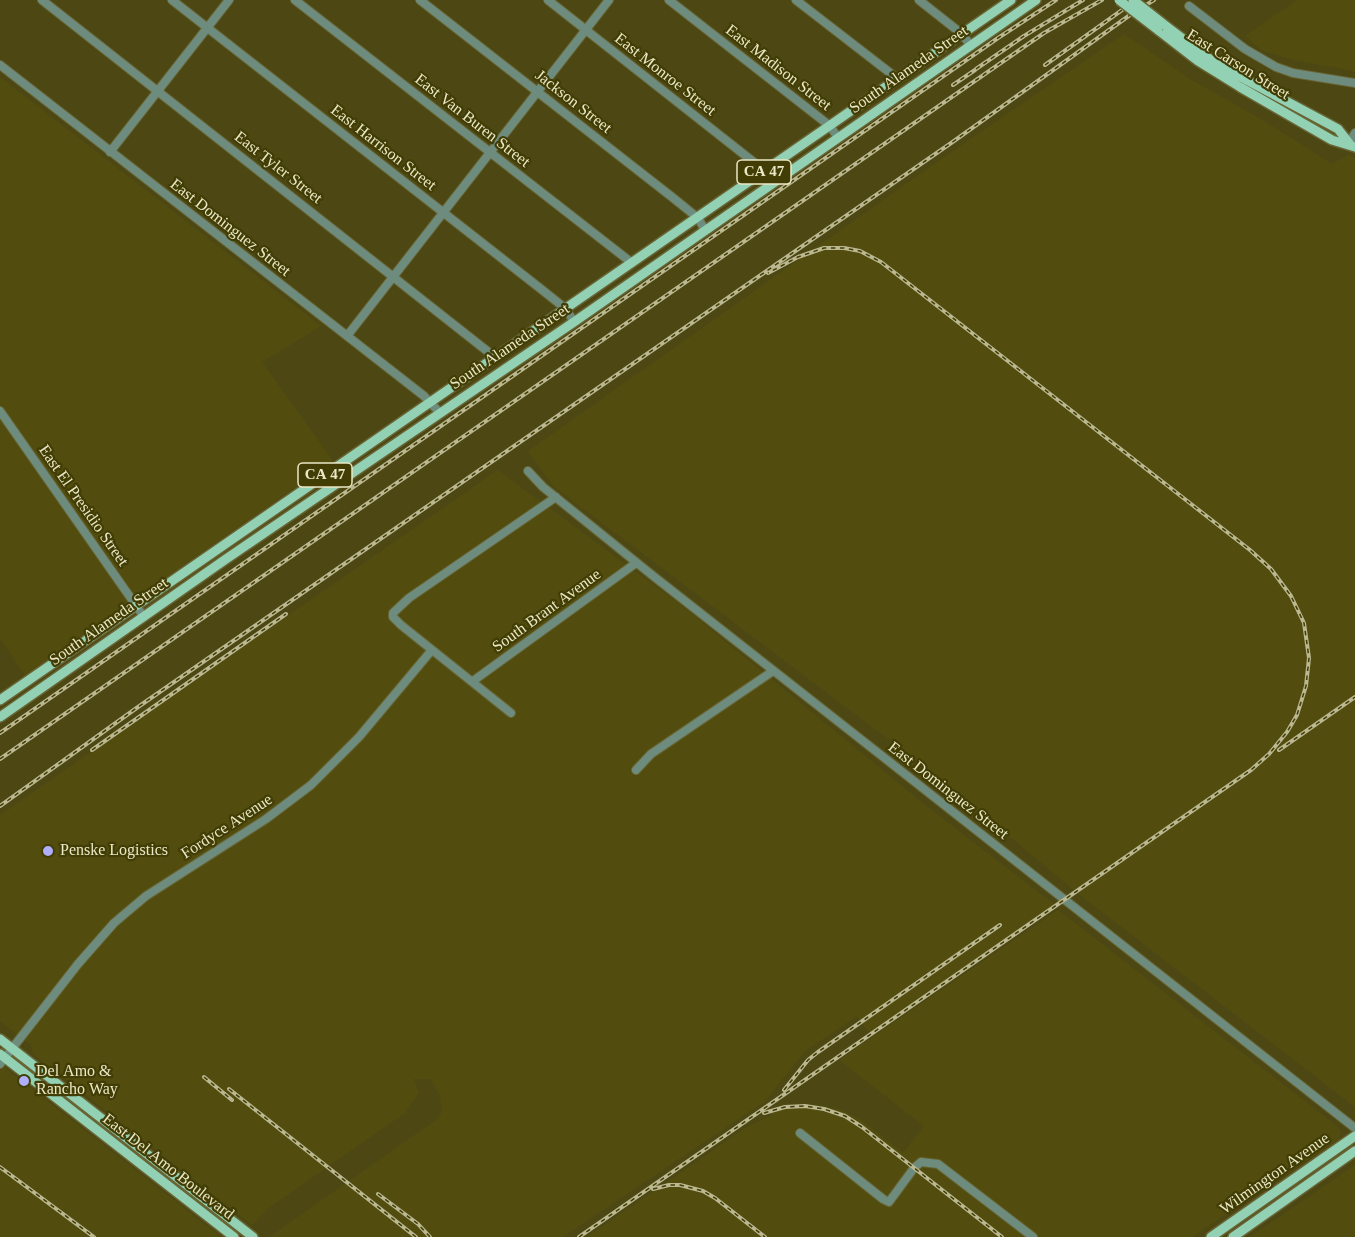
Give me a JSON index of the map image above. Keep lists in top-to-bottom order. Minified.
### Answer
{"streets":{"main road":["East Carson Street","South Alameda Street","CA 47","East Del Amo Boulevard","Wilmington Avenue"],"street":["East Madison Street","East Monroe Street","Jackson Street","East Van Buren Street","East Harrison Street","East Tyler Street","East Dominguez Street","East El Presidio Street","South Brant Avenue","Fordyce Avenue"]},"crossings":[["East Madison Street","South Alameda Street"],["South Alameda Street","East Monroe Street"],["South Alameda Street","Jackson Street"],["South Alameda Street","East Van Buren Street"],["South Alameda Street","East Harrison Street"],["South Alameda Street","East Tyler Street"],["South Alameda Street","East Dominguez Street"],["South Alameda Street","East El Presidio Street"],["East Dominguez Street","South Brant Avenue"],["Fordyce Avenue","East Del Amo Boulevard"]],"places":["Penske Logistics","Del Amo & Rancho Way"]}
